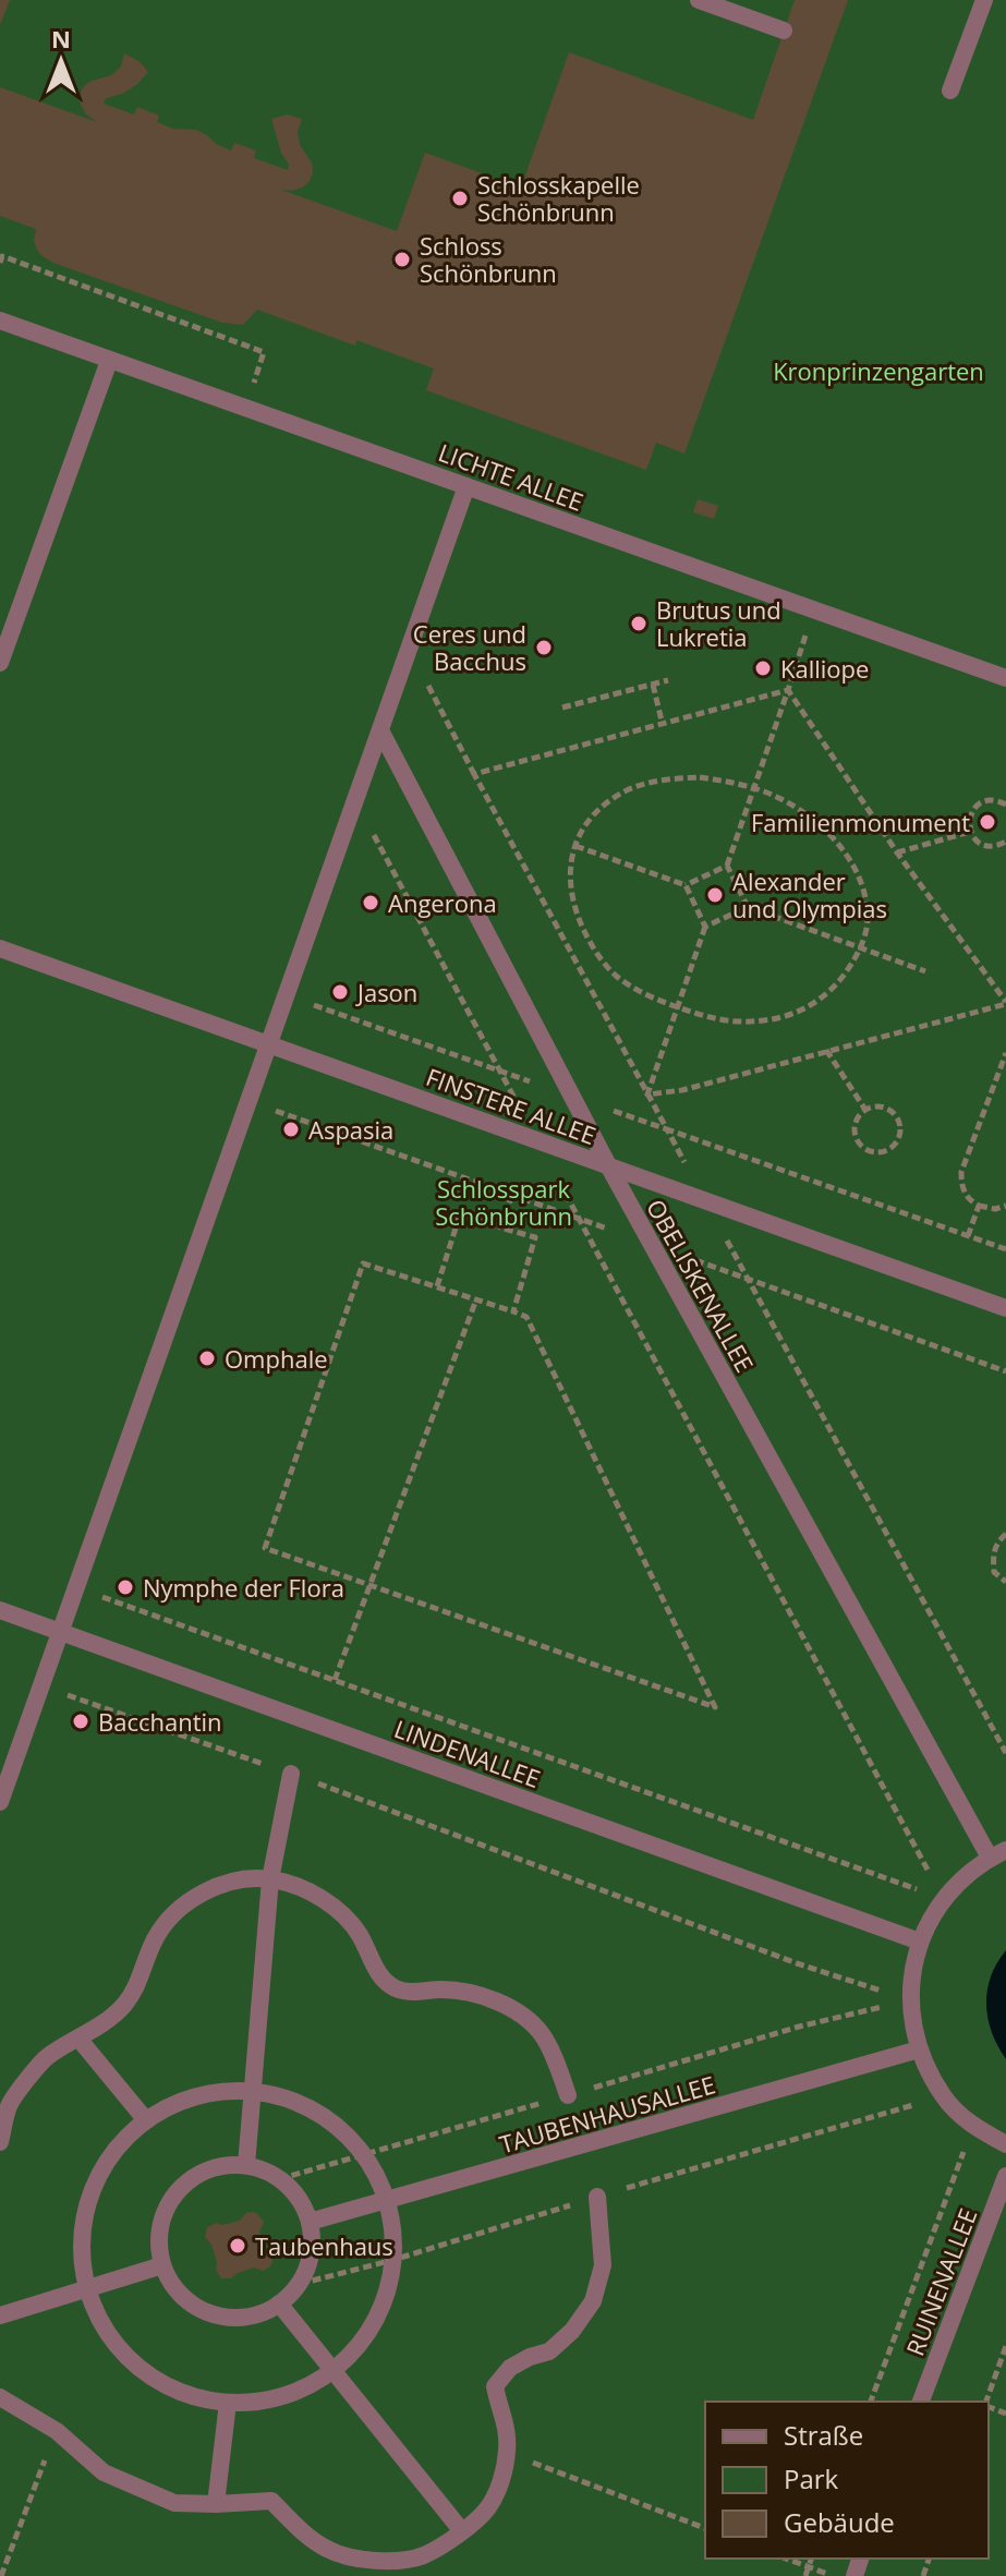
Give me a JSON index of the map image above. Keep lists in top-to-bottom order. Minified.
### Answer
{"streets":{"street":["LICHTE ALLEE","FINSTERE ALLEE","OBELISKENALLEE","LINDENALLEE","TAUBENHAUSALLEE","RUINENALLEE"]},"crossings":[["FINSTERE ALLEE","OBELISKENALLEE"]],"parks":["Kronprinzengarten","Schlosspark Schönbrunn"],"places":["Schlosskapelle Schönbrunn","Schloss Schönbrunn","Brutus und Lukretia","Ceres und Bacchus","Kalliope","Familienmonument","Alexander und Olympias","Angerona","Jason","Aspasia","Omphale","Nymphe der Flora","Bacchantin","Taubenhaus"],"legend":["Straße","Park","Gebäude"],"north":"top"}
